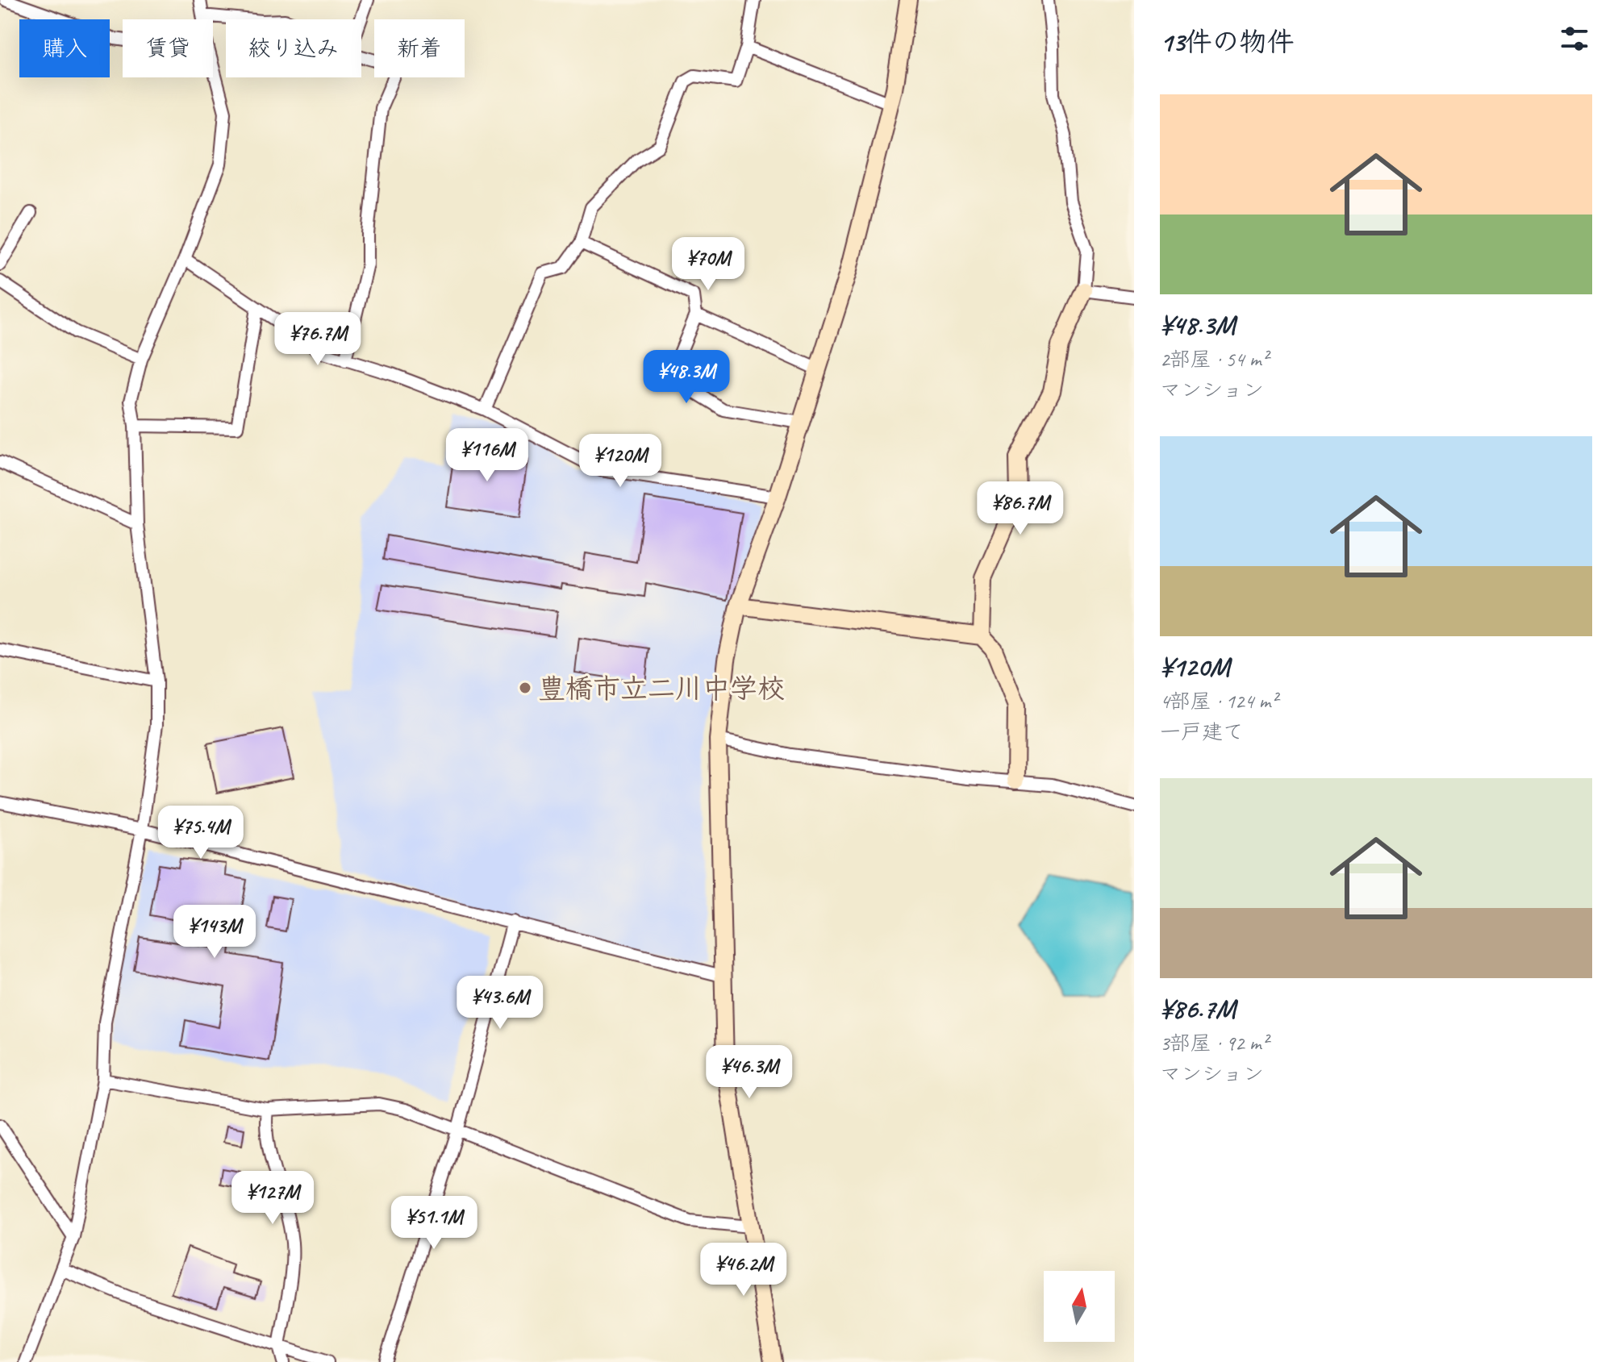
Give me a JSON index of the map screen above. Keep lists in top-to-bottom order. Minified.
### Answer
{"places":["豊橋市立二川中学校"],"north":"top","page":{"heading":"13件の物件","chip":["購入","賃貸","絞り込み","新着"],"list":[{"name":"¥48.3M","note":"2部屋 · 54 m² · マンション"},{"name":"¥120M","note":"4部屋 · 124 m² · 一戸建て"},{"name":"¥86.7M","note":"3部屋 · 92 m² · マンション"}],"price":["¥70M","¥76.7M","¥48.3M","¥116M","¥120M","¥86.7M","¥75.4M","¥143M","¥43.6M","¥46.3M","¥127M","¥51.1M","¥46.2M"]}}
